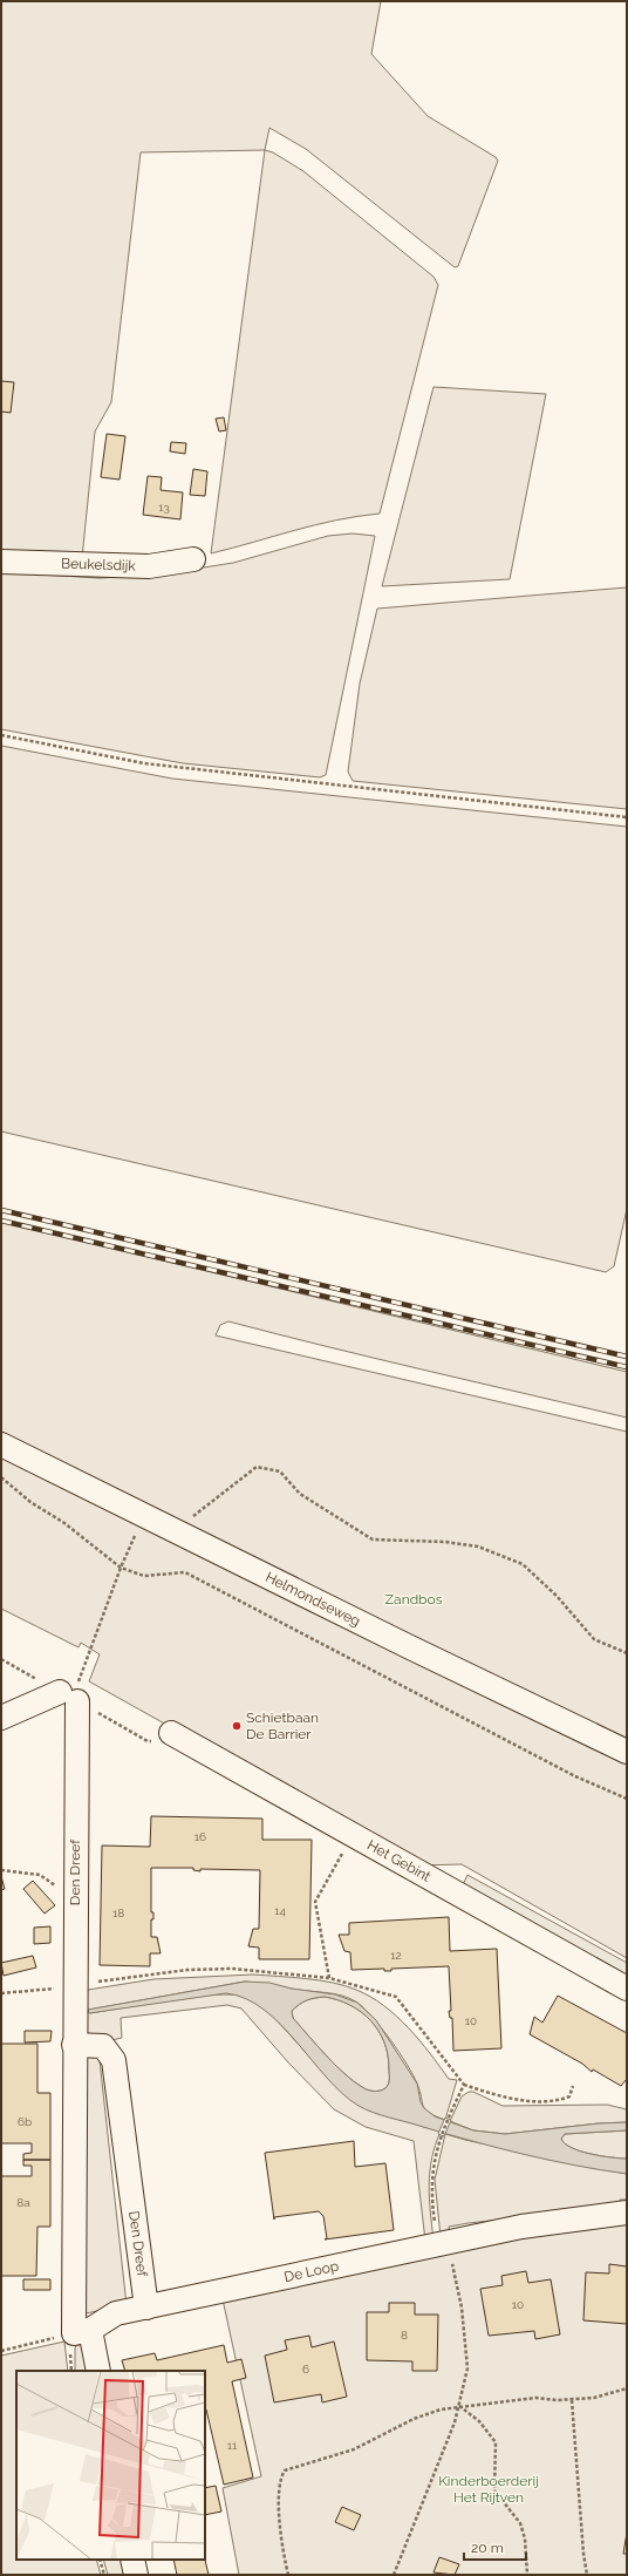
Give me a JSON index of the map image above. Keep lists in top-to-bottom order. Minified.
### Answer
{"streets":{"street":["Beukelsdijk","Helmondseweg","Het Gebint","Den Dreef","De Loop"]},"crossings":[["Den Dreef","De Loop"]],"parks":["Zandbos","Kinderboerderij Het Rijtven"],"places":["Schietbaan De Barrier"],"house_numbers":["13","16","14","18","12","10","6b","8a","10","8","6","11"],"scale_bar":"20 m"}
